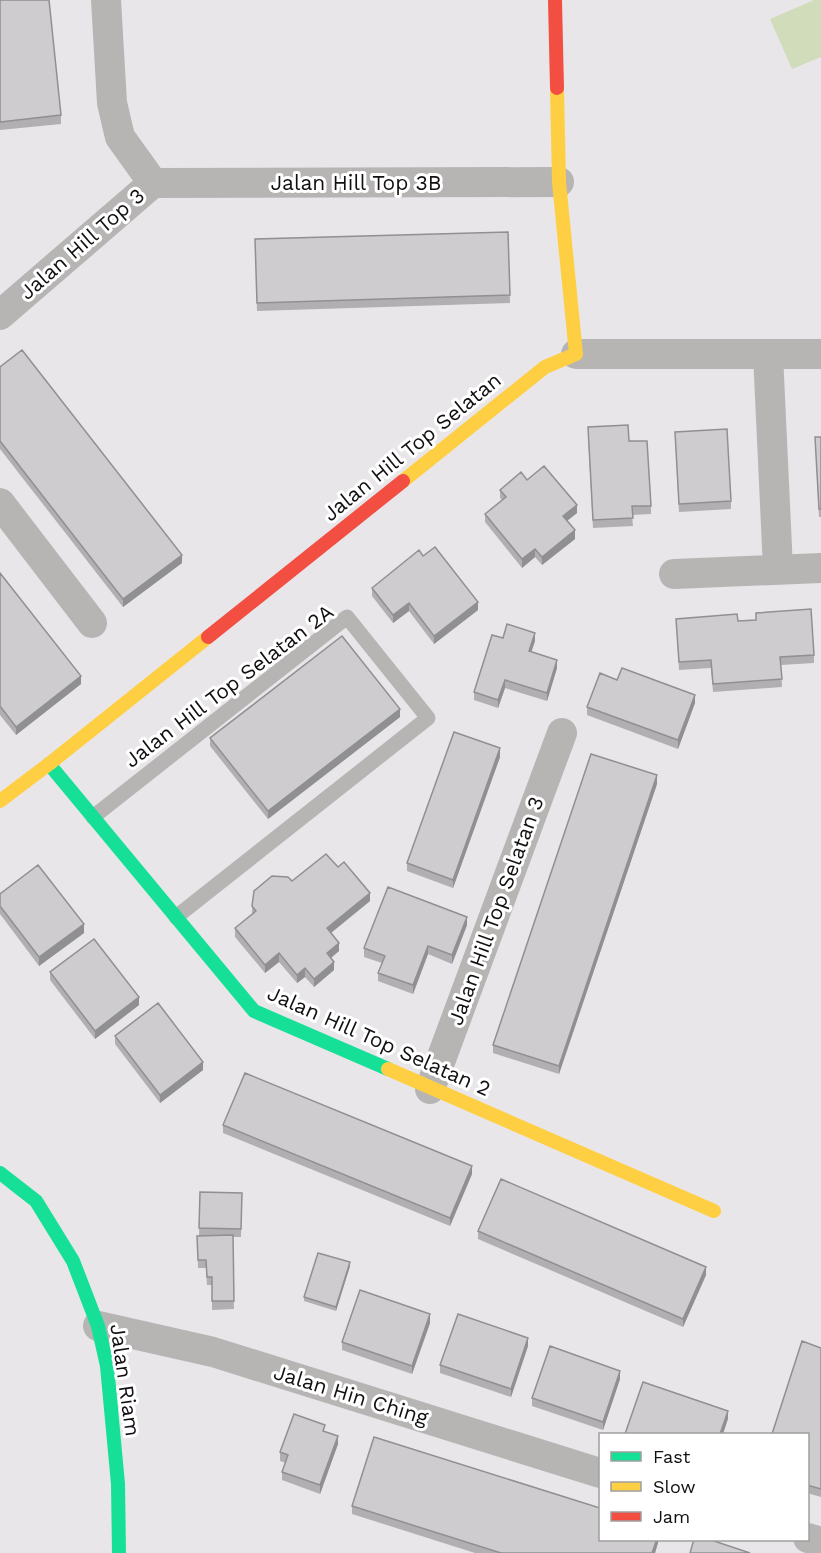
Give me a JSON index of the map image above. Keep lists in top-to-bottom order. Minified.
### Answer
{"streets":{"street":["Jalan Hill Top 3B","Jalan Hill Top 3","Jalan Hill Top Selatan","Jalan Hill Top Selatan 3","Jalan Hill Top Selatan 2","Jalan Riam","Jalan Hin Ching"],"lane":["Jalan Hill Top Selatan 2A"]},"crossings":[["Jalan Hill Top 3B","Jalan Hill Top 3"],["Jalan Hill Top Selatan","Jalan Hill Top Selatan 2"],["Jalan Hill Top Selatan 2A","Jalan Hill Top Selatan 2"],["Jalan Hill Top Selatan 3","Jalan Hill Top Selatan 2"],["Jalan Riam","Jalan Hin Ching"]],"legend":["Fast","Slow","Jam"]}
